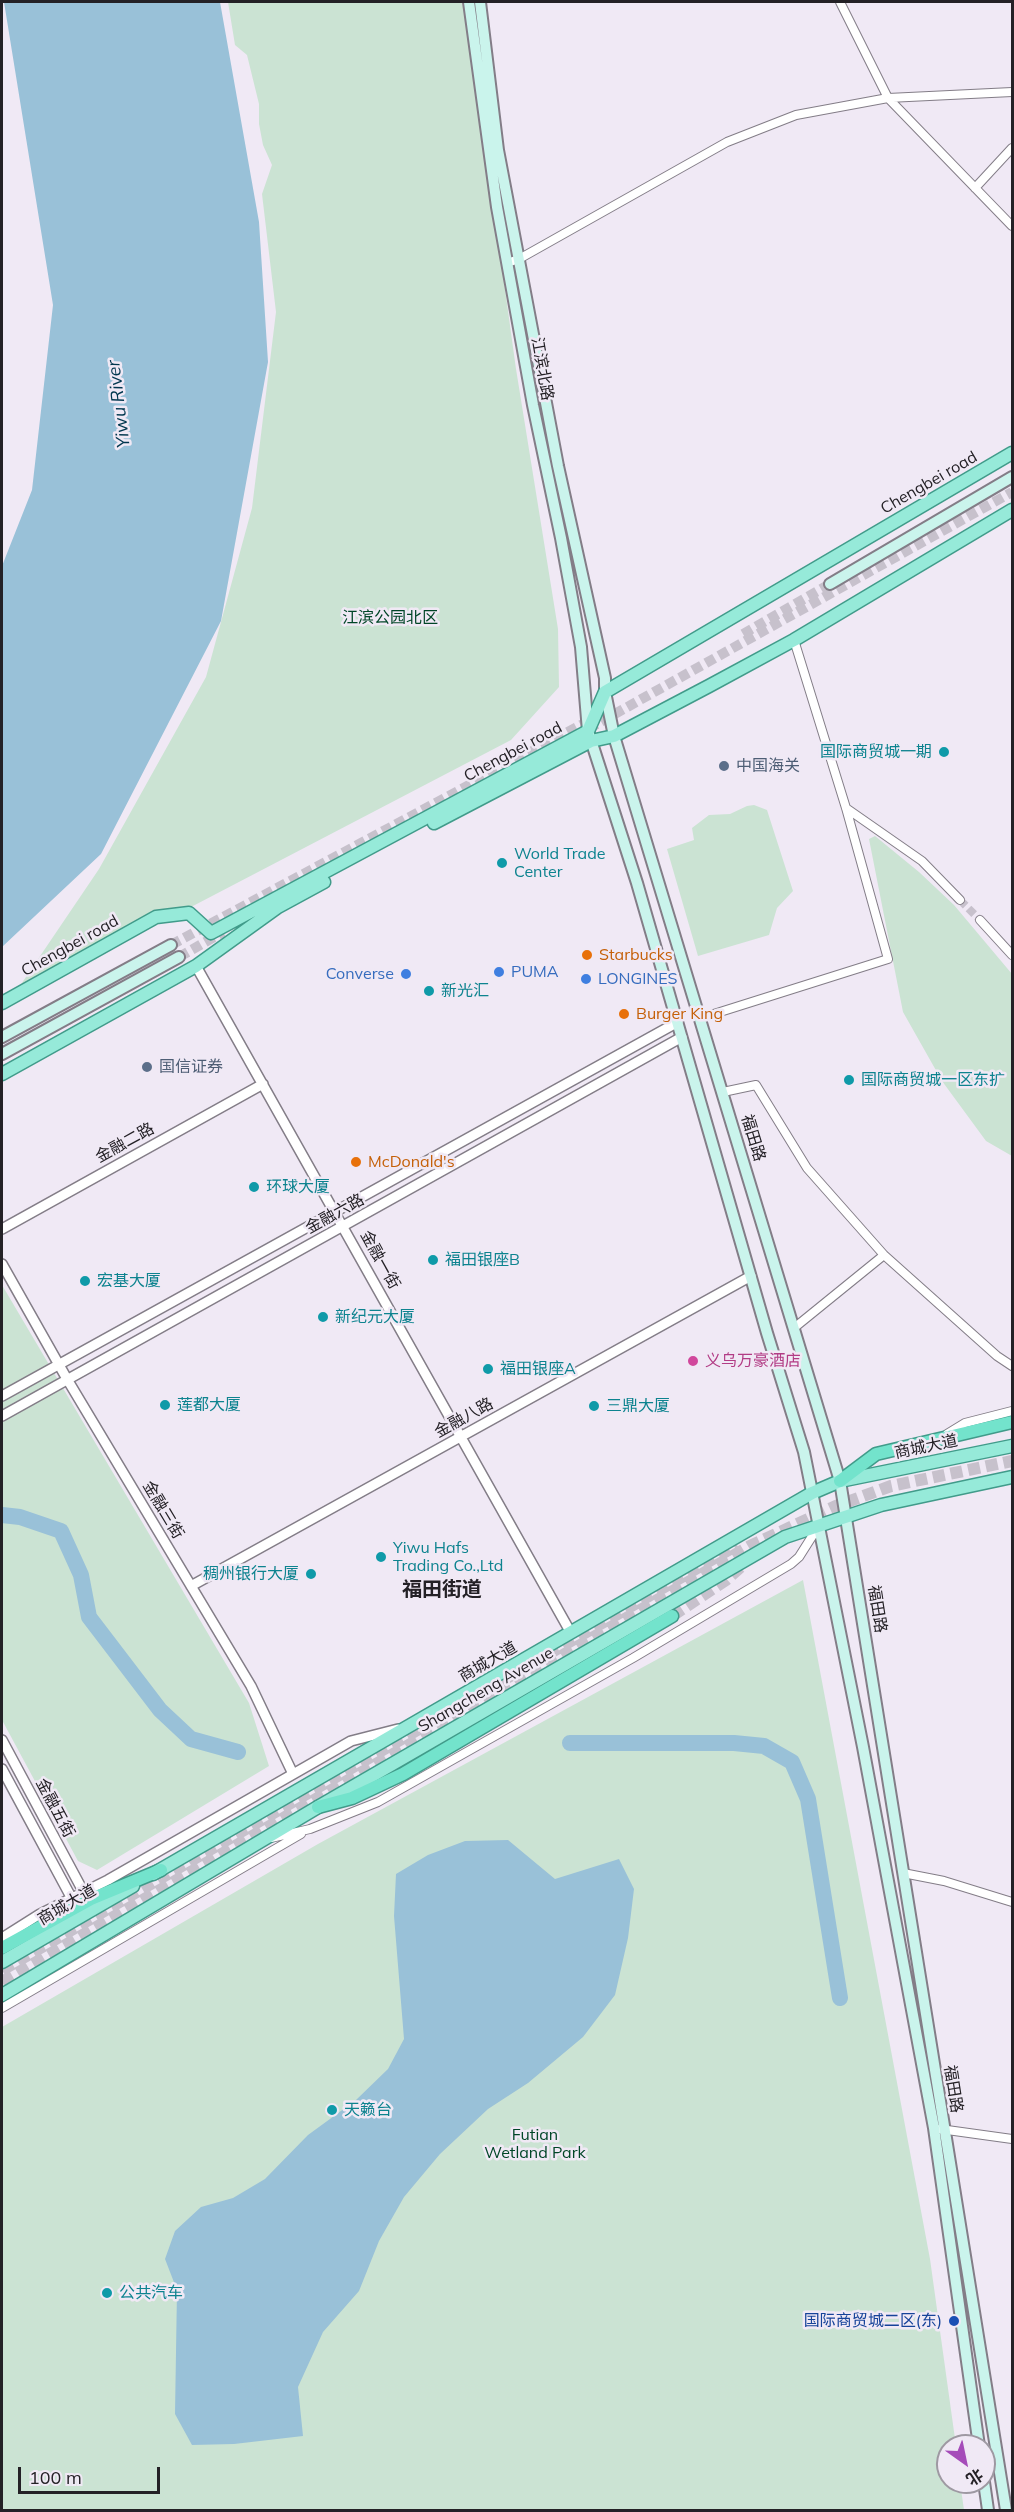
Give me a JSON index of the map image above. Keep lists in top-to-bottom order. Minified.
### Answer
{"streets":{"main road":["江滨北路","Chengbei road","福田路","商城大道","Shangcheng Avenue"],"street":["金融二路","金融六路","金融一街","金融八路","金融三街","金融五街"]},"crossings":[["江滨北路","Chengbei road"],["江滨北路","福田路"],["Chengbei road","福田路"],["Chengbei road","金融一街"],["福田路","金融六路"],["福田路","金融八路"],["福田路","商城大道"],["福田路","Shangcheng Avenue"],["金融二路","金融一街"],["金融六路","金融一街"],["金融六路","金融三街"],["金融一街","金融八路"],["金融一街","商城大道"],["金融八路","金融三街"]],"districts":["福田街道"],"water":["Yiwu River"],"parks":["江滨公园北区","Futian Wetland Park"],"places":["国际商贸城一期","中国海关","World Trade Center","Starbucks","PUMA","Converse","LONGINES","新光汇","Burger King","国信证券","国际商贸城一区东扩","McDonald's","环球大厦","福田银座B","宏基大厦","新纪元大厦","义乌万豪酒店","福田银座A","莲都大厦","三鼎大厦","Yiwu Hafs Trading Co.,Ltd","稠州银行大厦","天籁台","公共汽车","国际商贸城二区(东)"],"scale_bar":"100 m","north":"bottom right"}
